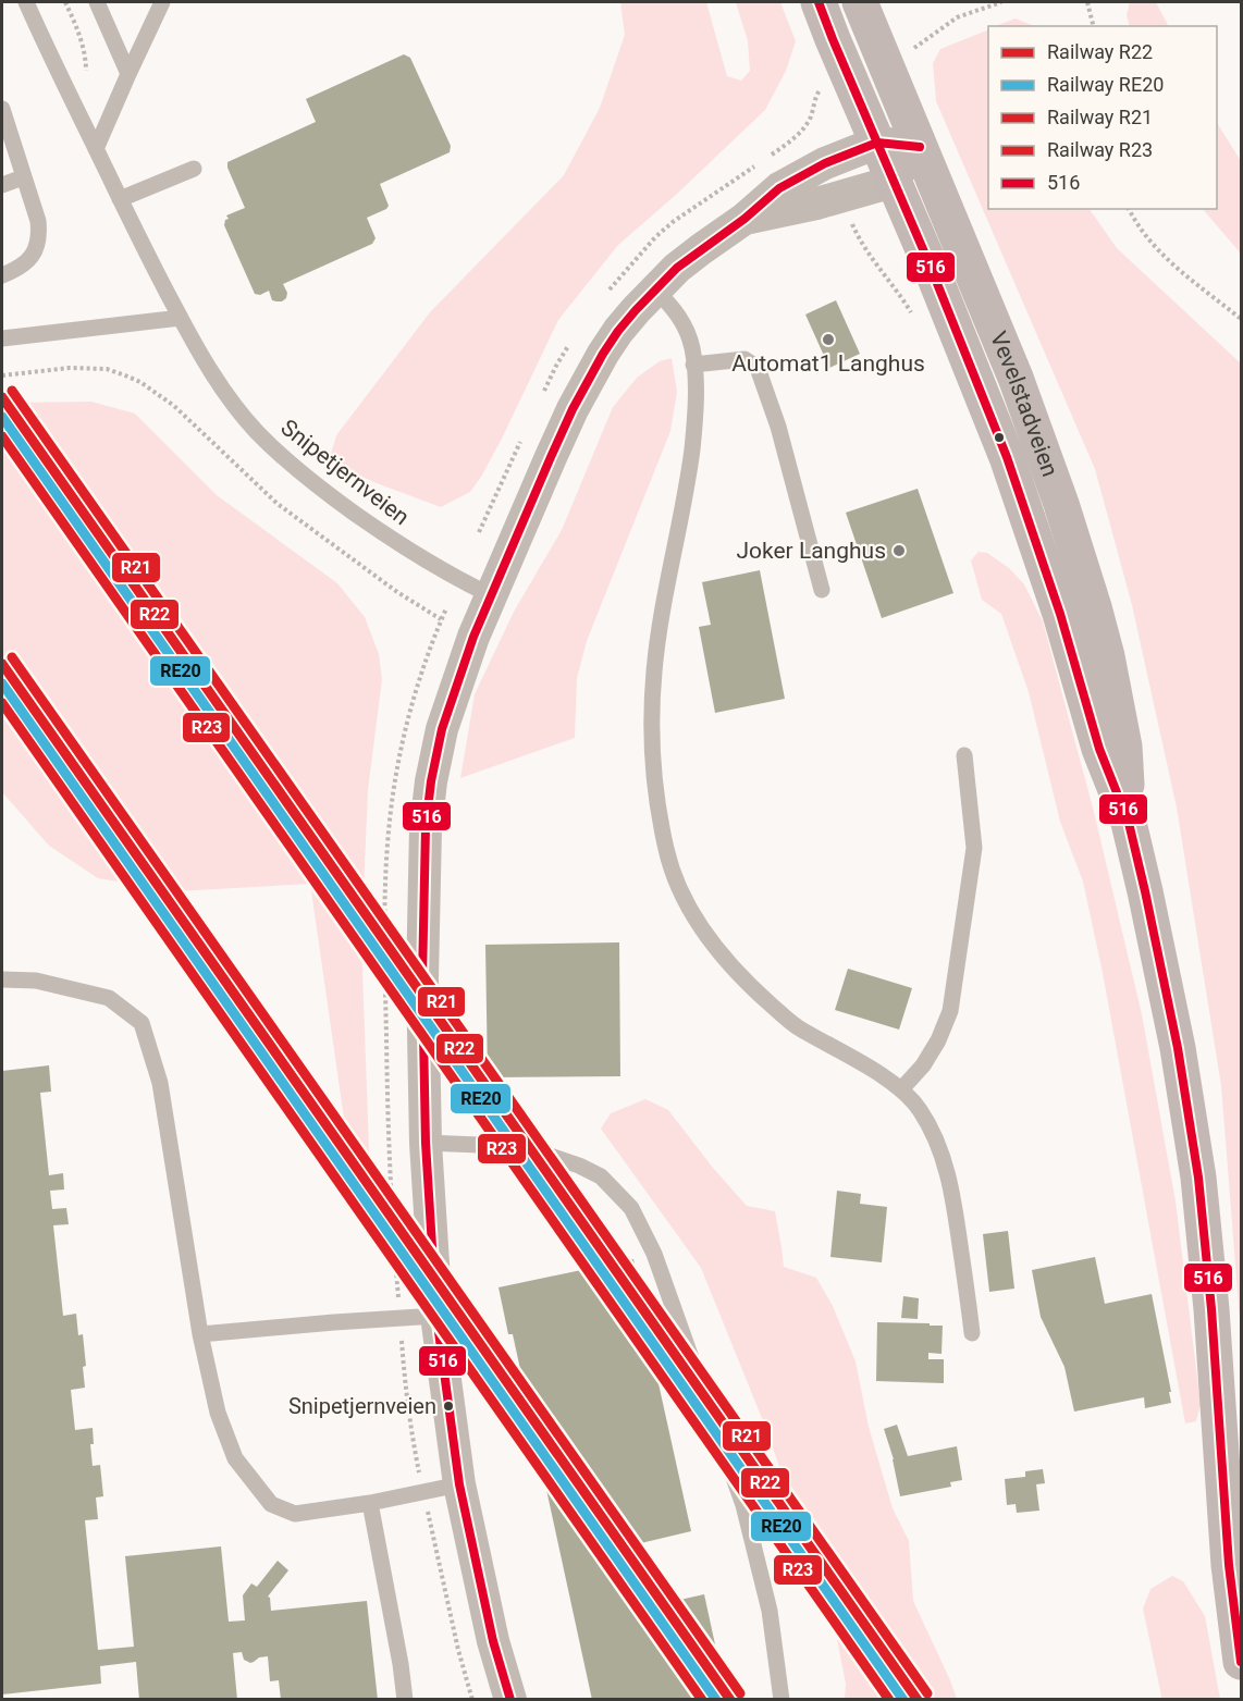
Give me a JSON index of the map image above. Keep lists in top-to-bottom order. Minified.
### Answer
{"streets":{"main road":["Vevelstadveien"],"lane":["Snipetjernveien"]},"places":["Automat1 Langhus","Joker Langhus","Snipetjernveien"],"lines":["transit line 516","rail line R21","rail line R22","rail line RE20","rail line R23"],"legend":["Railway R22","Railway RE20","Railway R21","Railway R23","516"]}
